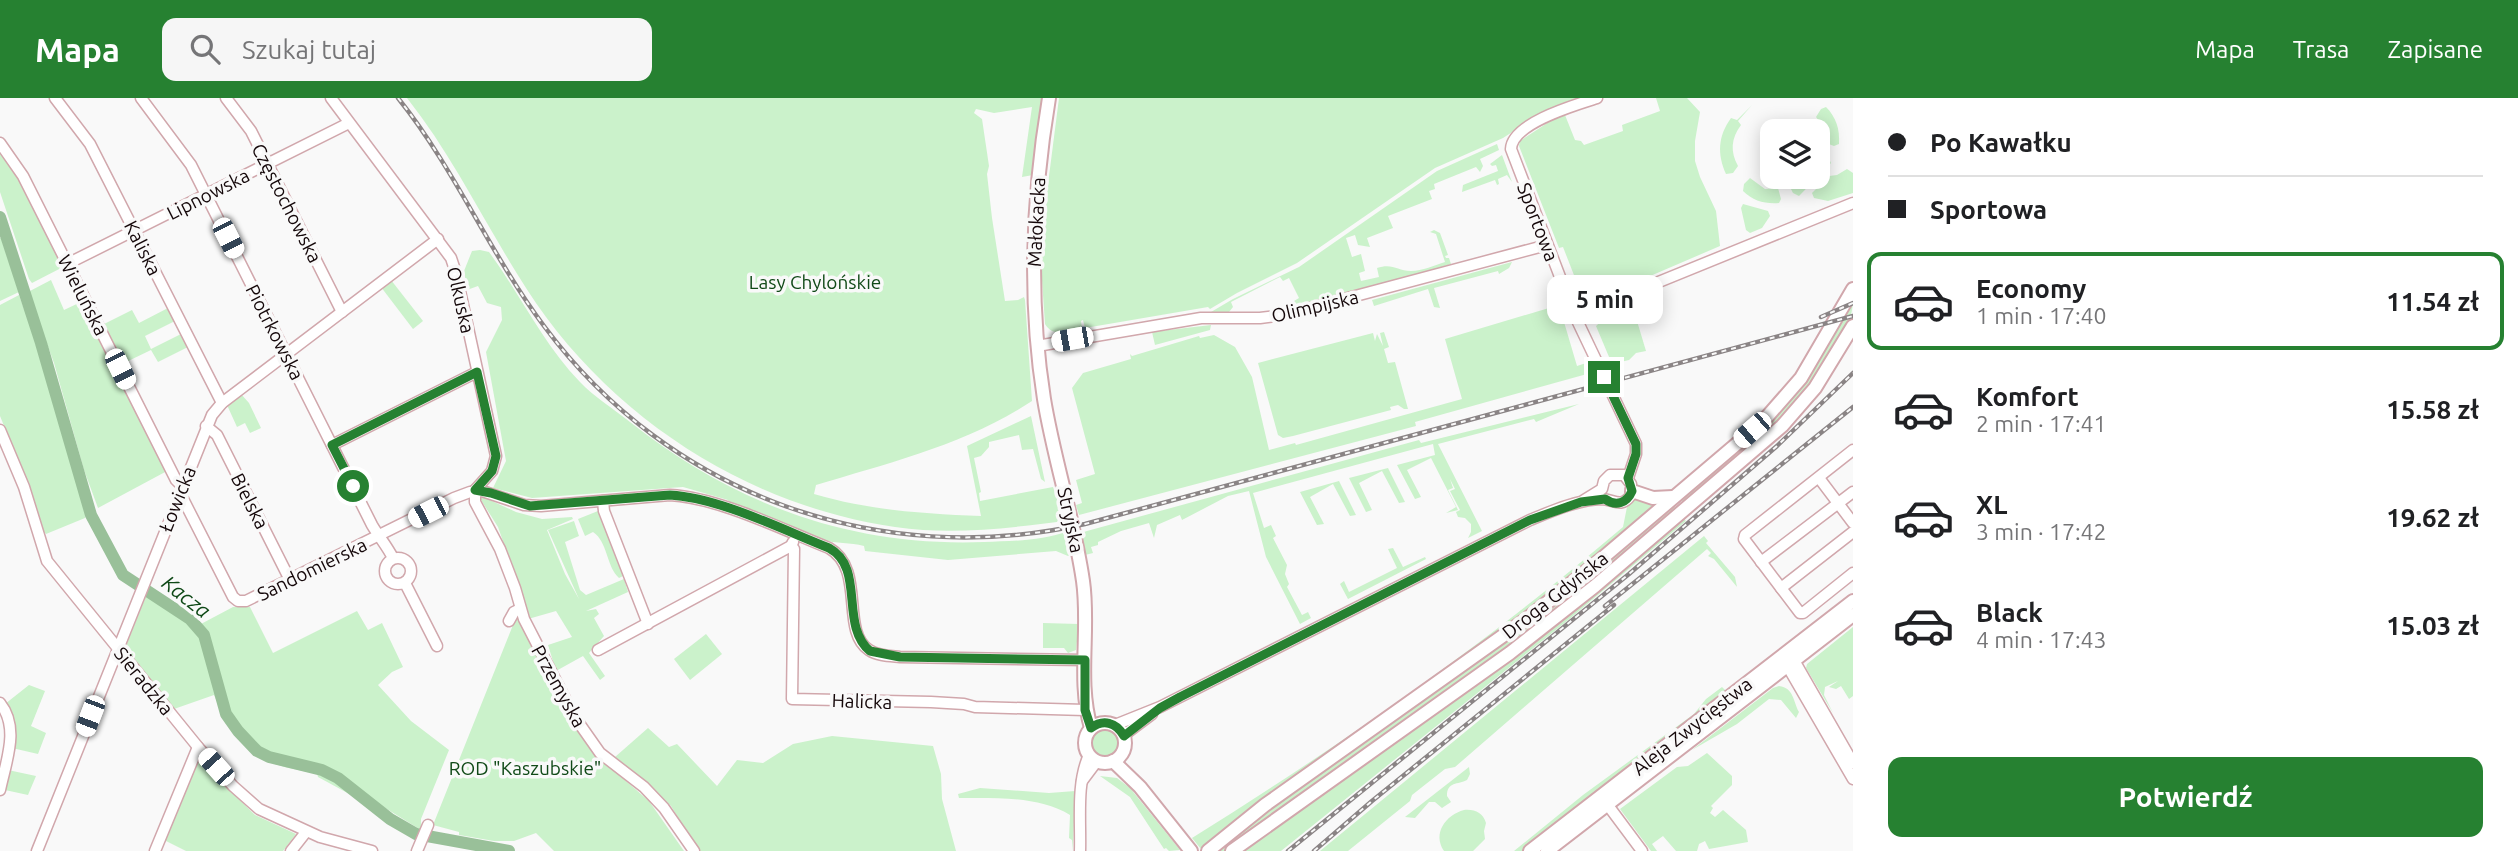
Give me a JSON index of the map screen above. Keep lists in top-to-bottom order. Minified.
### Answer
{"streets":{"main road":["Małokacka","Stryjska","Droga Gdyńska","Aleja Zwycięstwa"],"street":["Lipnowska","Częstochowska","Sportowa","Kaliska","Wieluńska","Olkuska","Olimpijska","Piotrkowska","Łowicka","Bielska","Sandomierska","Sieradzka","Przemyska","Halicka"]},"crossings":[["Lipnowska","Częstochowska"],["Lipnowska","Kaliska"],["Lipnowska","Wieluńska"],["Lipnowska","Olkuska"],["Lipnowska","Piotrkowska"],["Częstochowska","Łowicka"],["Małokacka","Olimpijska"],["Małokacka","Stryjska"],["Sportowa","Olimpijska"],["Kaliska","Łowicka"],["Wieluńska","Łowicka"],["Wieluńska","Sandomierska"],["Olkuska","Łowicka"],["Olkuska","Sandomierska"],["Olkuska","Przemyska"],["Olimpijska","Stryjska"],["Piotrkowska","Łowicka"],["Piotrkowska","Sandomierska"],["Łowicka","Bielska"],["Łowicka","Sieradzka"],["Bielska","Sandomierska"],["Stryjska","Halicka"],["Sandomierska","Przemyska"]],"water":["Kacza"],"parks":["Lasy Chylońskie","ROD \"Kaszubskie\""],"page":{"header":"Mapa","search":"Szukaj tutaj","nav":["Mapa","Trasa","Zapisane"],"banner":["Po Kawałku","Sportowa"],"list":[{"name":"Economy","note":"1 min · 17:40","value":"11.54 zł"},{"name":"Komfort","note":"2 min · 17:41","value":"15.58 zł"},{"name":"XL","note":"3 min · 17:42","value":"19.62 zł"},{"name":"Black","note":"4 min · 17:43","value":"15.03 zł"}],"bubble":"5 min","buttons":"Potwierdź"}}
